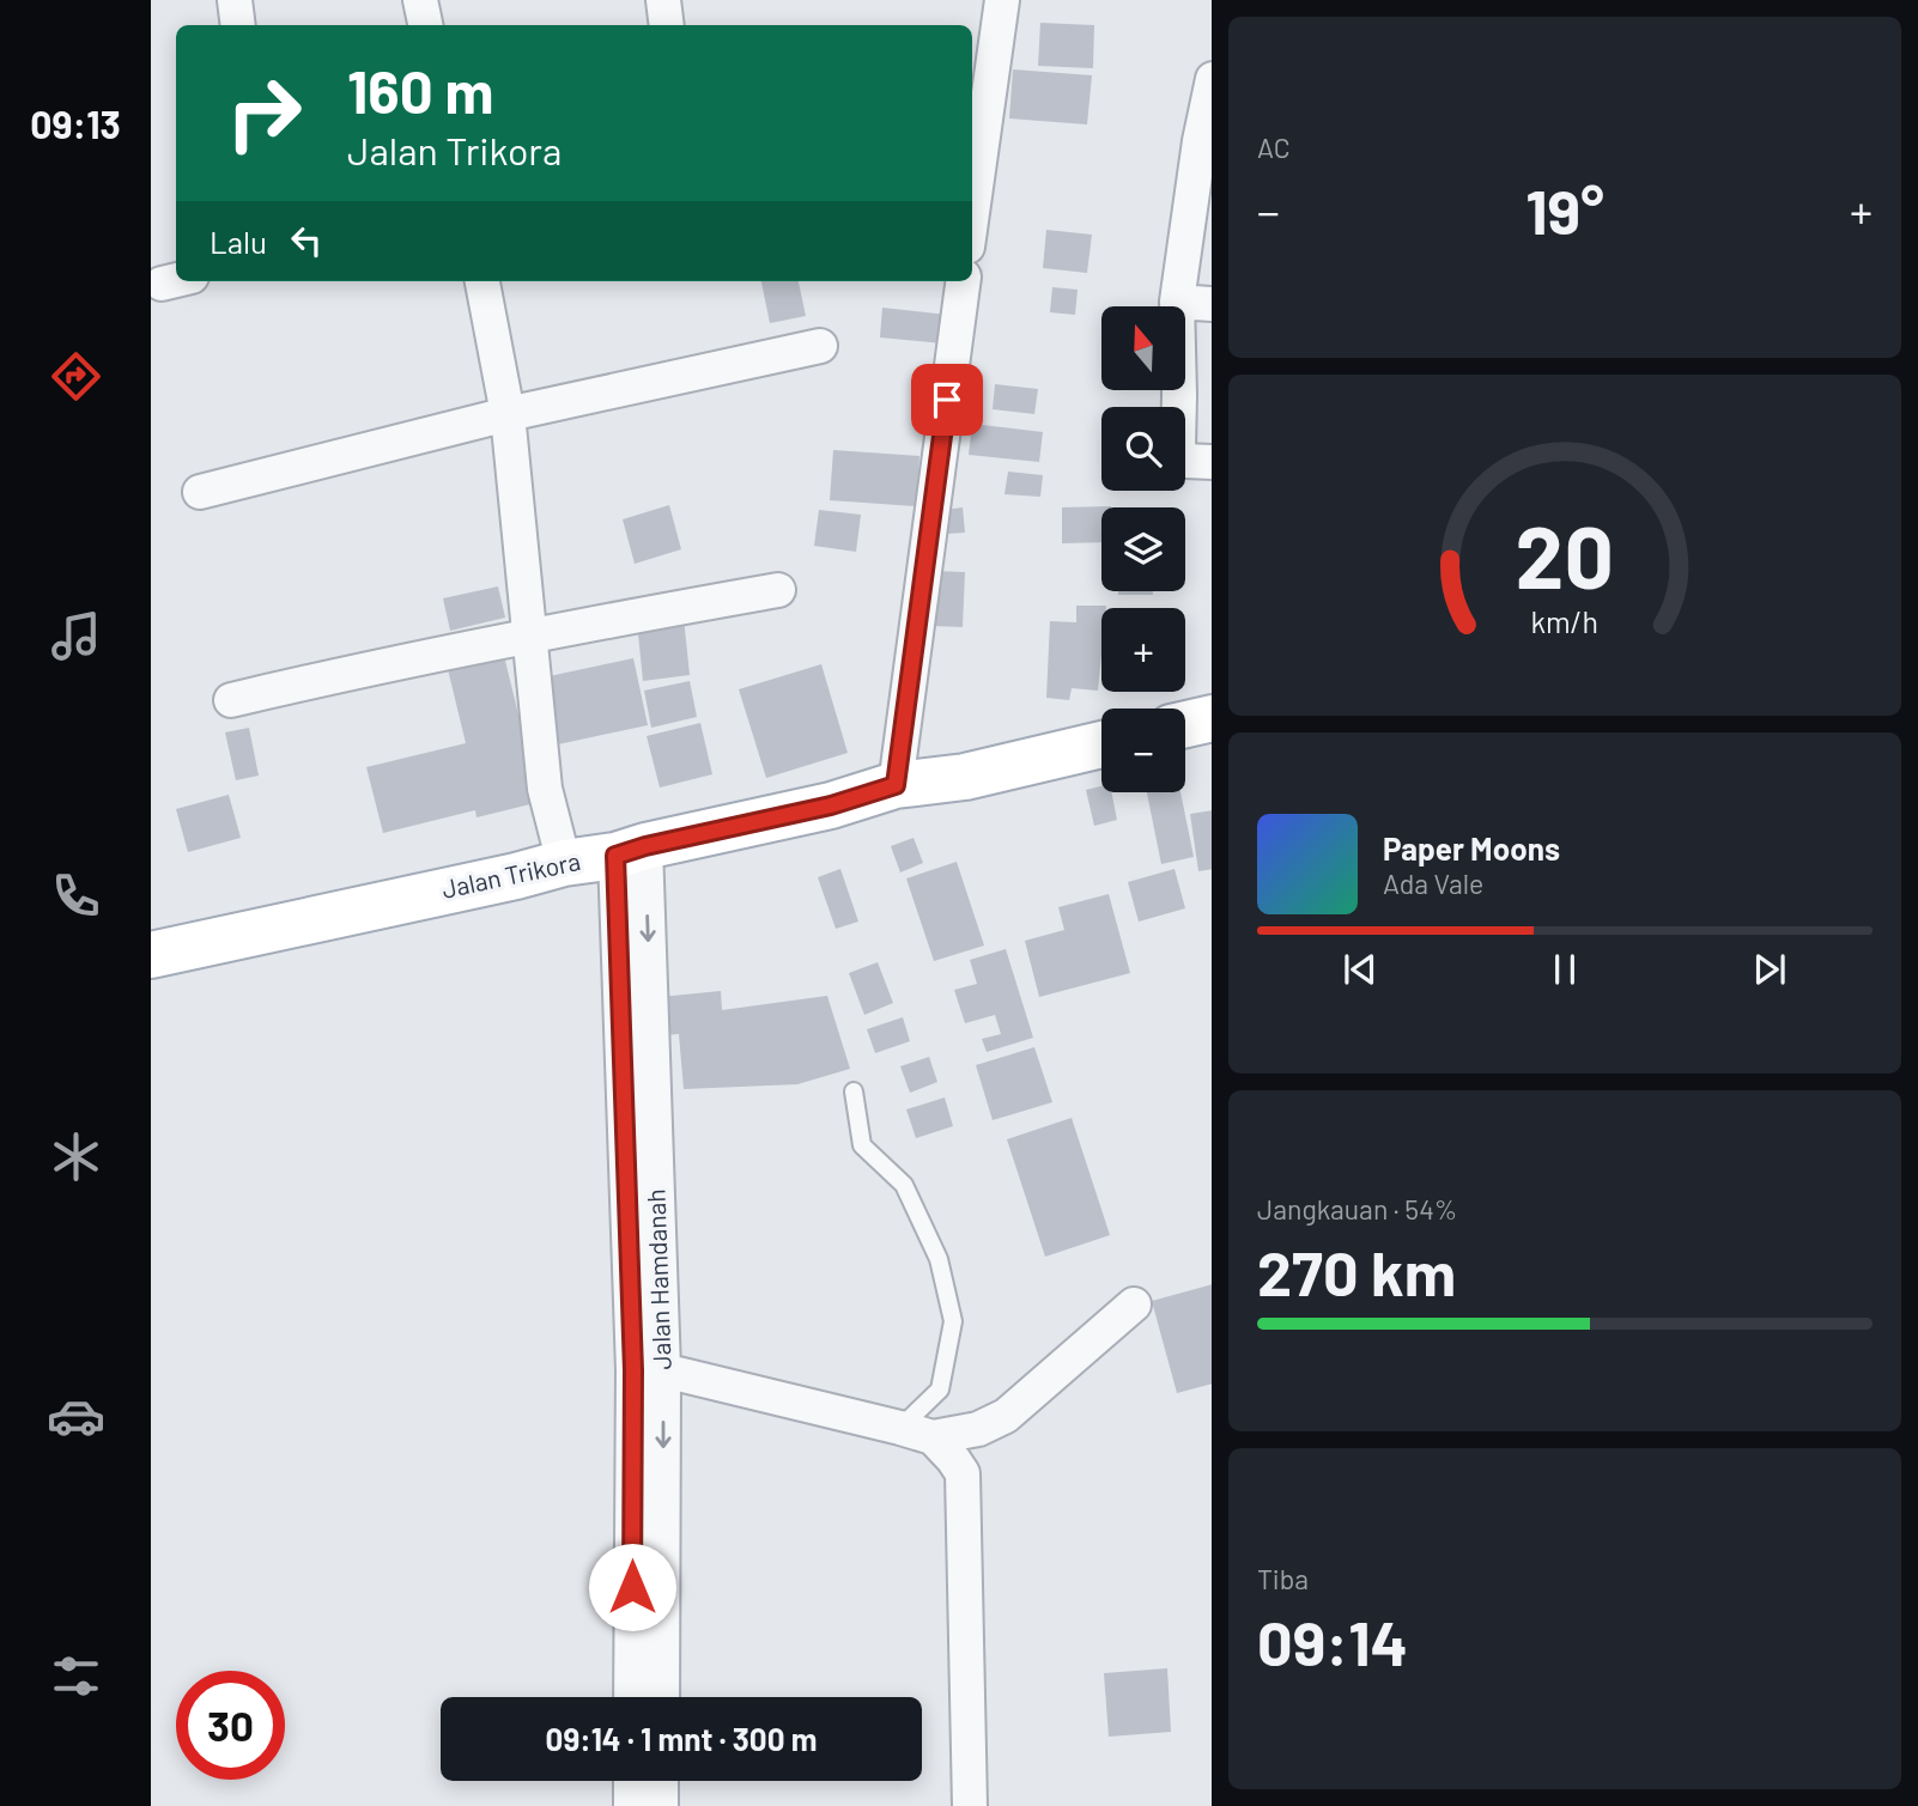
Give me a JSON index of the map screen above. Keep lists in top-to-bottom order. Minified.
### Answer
{"streets":{"main road":["Jalan Trikora"],"street":["Jalan Hamdanah"]},"crossings":[["Jalan Trikora","Jalan Hamdanah"]],"north":"top","page":{"tabs":"09:13","tile":["AC",["Jangkauan · 54%","270 km"],["Tiba","09:14"]],"turn":["160 m","Jalan Trikora"],"heat":["−","19°","+"],"then":"Lalu","map_buttons":["+","−"],"song":["Paper Moons","Ada Vale"],"limit":"30","trip":"09:14 · 1 mnt · 300 m","gauge":["20","km/h"]}}
